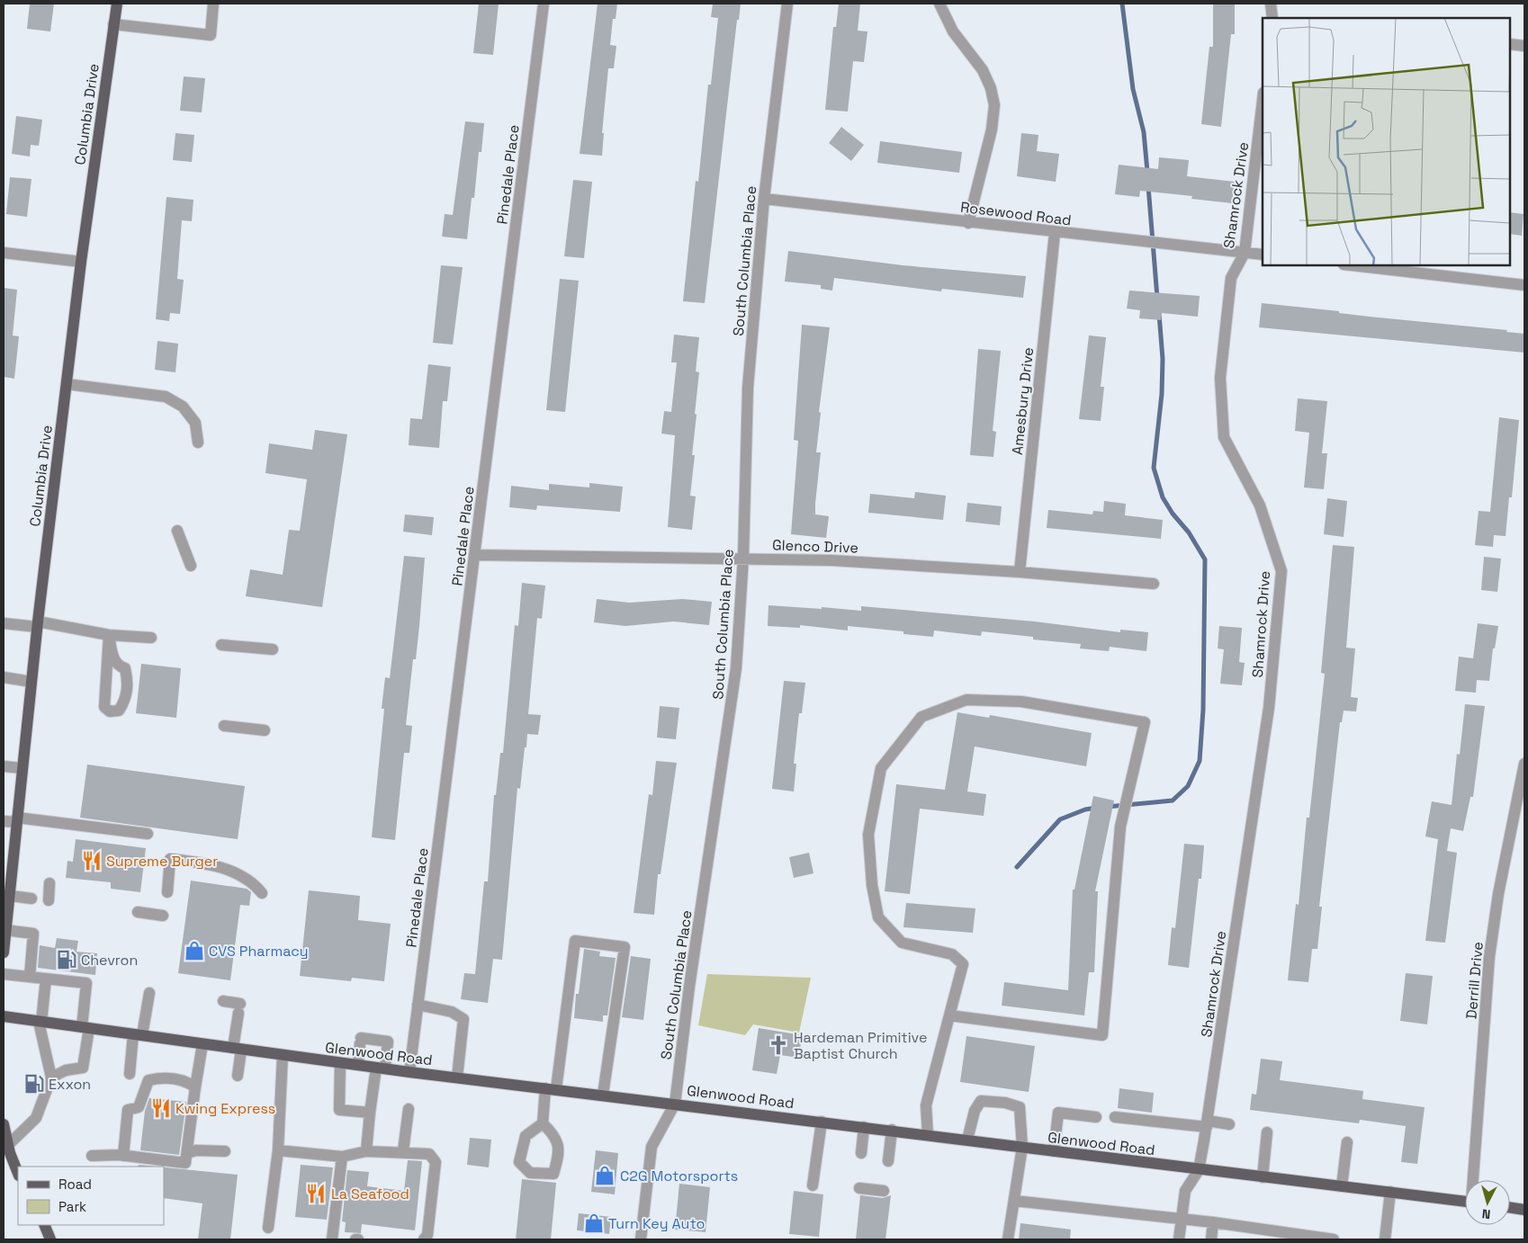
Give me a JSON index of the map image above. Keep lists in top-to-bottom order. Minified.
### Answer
{"streets":{"main road":["Columbia Drive","Glenwood Road"],"street":["Pinedale Place","Shamrock Drive","Rosewood Road","South Columbia Place","Amesbury Drive","Glenco Drive","Derrill Drive"]},"crossings":[["Pinedale Place","Glenco Drive"],["Pinedale Place","Glenwood Road"],["Shamrock Drive","Rosewood Road"],["Shamrock Drive","Glenwood Road"],["Rosewood Road","South Columbia Place"],["Rosewood Road","Amesbury Drive"],["South Columbia Place","Glenco Drive"],["South Columbia Place","Glenwood Road"],["Amesbury Drive","Glenco Drive"]],"places":{"restaurant":["Supreme Burger","Kwing Express","La Seafood"],"shop":["CVS Pharmacy","C2G Motorsports","Turn Key Auto"],"fuel station":["Chevron","Exxon"],"church":["Hardeman Primitive Baptist Church"]},"legend":["Road","Park"],"north":"bottom"}
